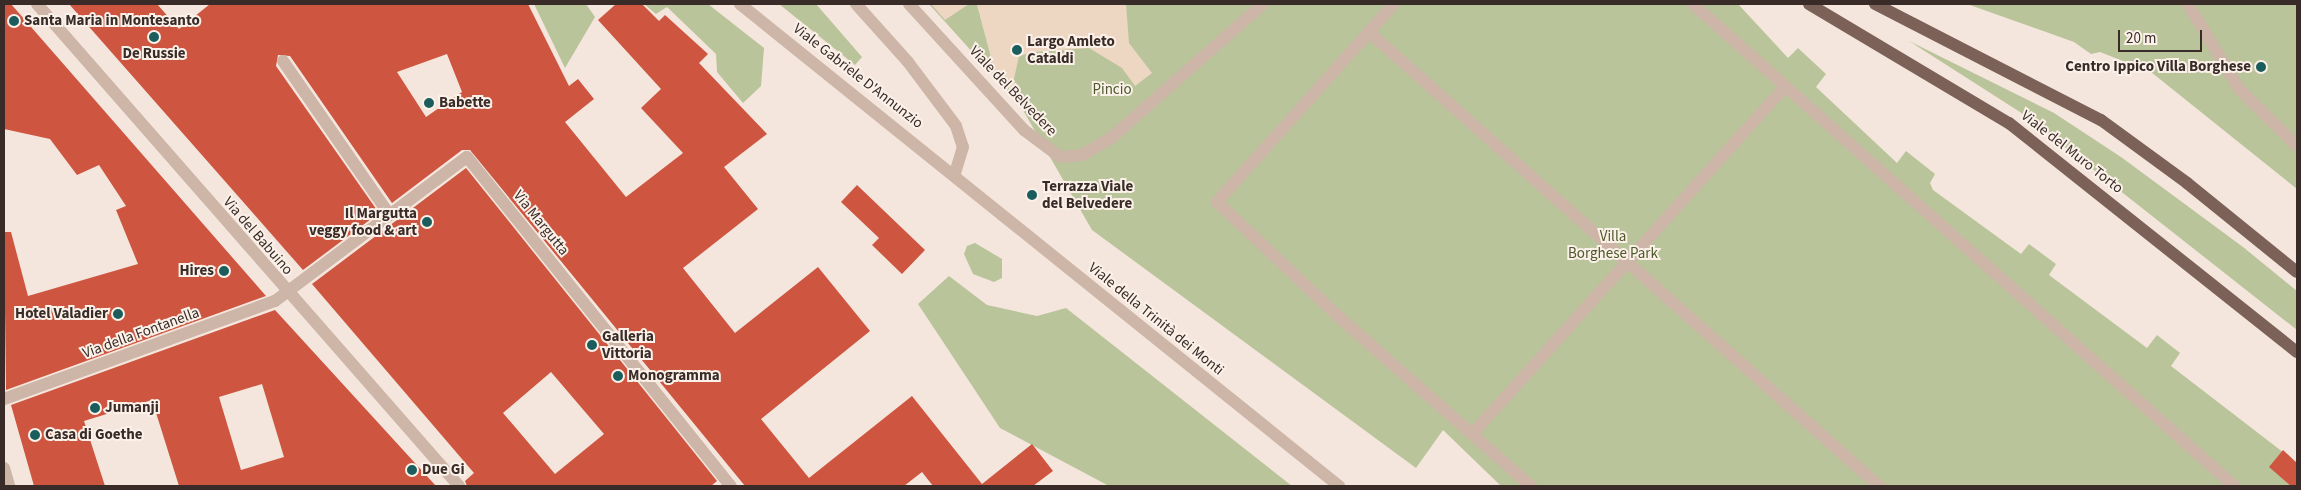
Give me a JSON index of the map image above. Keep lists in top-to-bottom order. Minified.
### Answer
{"streets":{"main road":["Viale del Muro Torto"],"street":["Viale Gabriele D'Annunzio","Viale del Belvedere","Via Margutta","Via del Babuino","Viale della Trinità dei Monti","Via della Fontanella"]},"crossings":[["Viale Gabriele D'Annunzio","Viale della Trinità dei Monti"],["Via Margutta","Via del Babuino"],["Via Margutta","Via della Fontanella"],["Via del Babuino","Via della Fontanella"]],"parks":["Pincio","Villa Borghese Park"],"places":["Santa Maria in Montesanto","De Russie","Largo Amleto Cataldi","Centro Ippico Villa Borghese","Babette","Terrazza Viale del Belvedere","Il Margutta veggy food & art","Hires","Hotel Valadier","Galleria Vittoria","Monogramma","Jumanji","Casa di Goethe","Due Gi"],"scale_bar":"20 m"}
